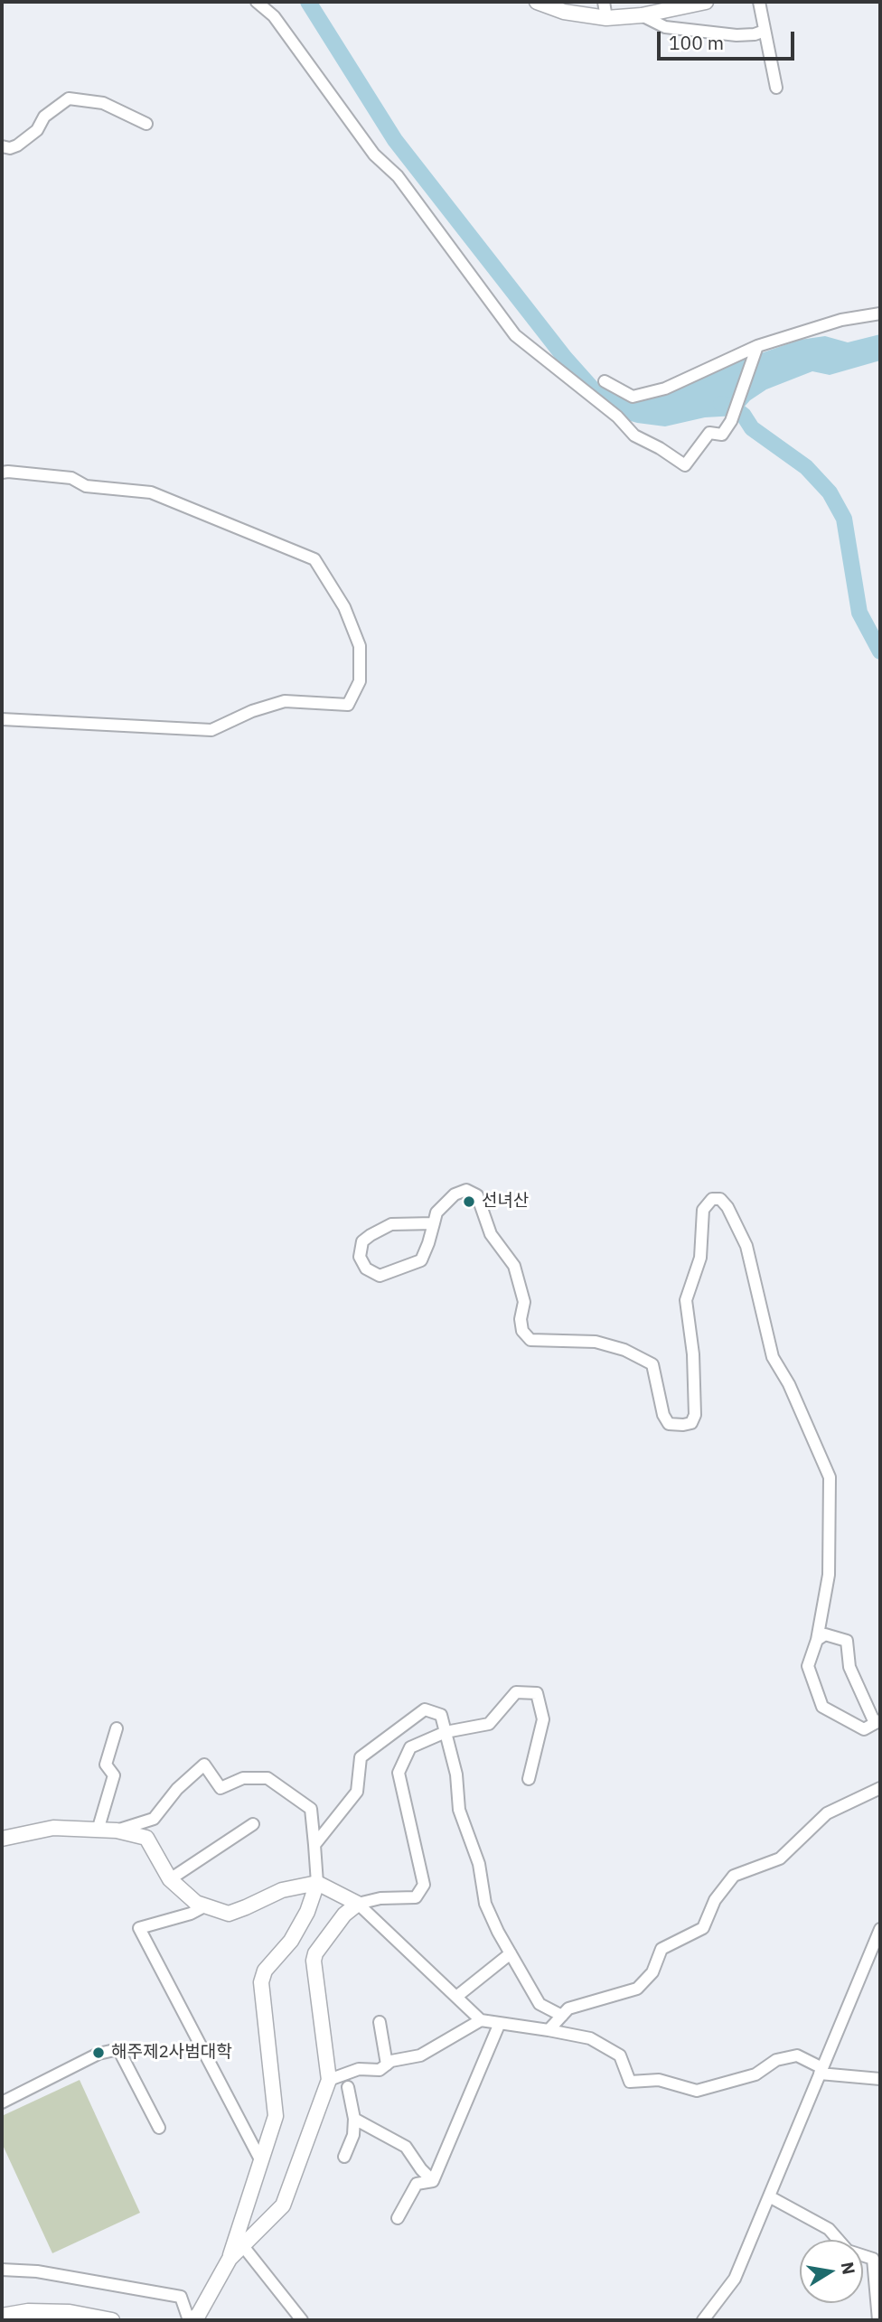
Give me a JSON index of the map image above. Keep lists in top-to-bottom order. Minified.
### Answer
{"places":["선녀산","해주제2사범대학"],"scale_bar":"100 m","north":"right"}
